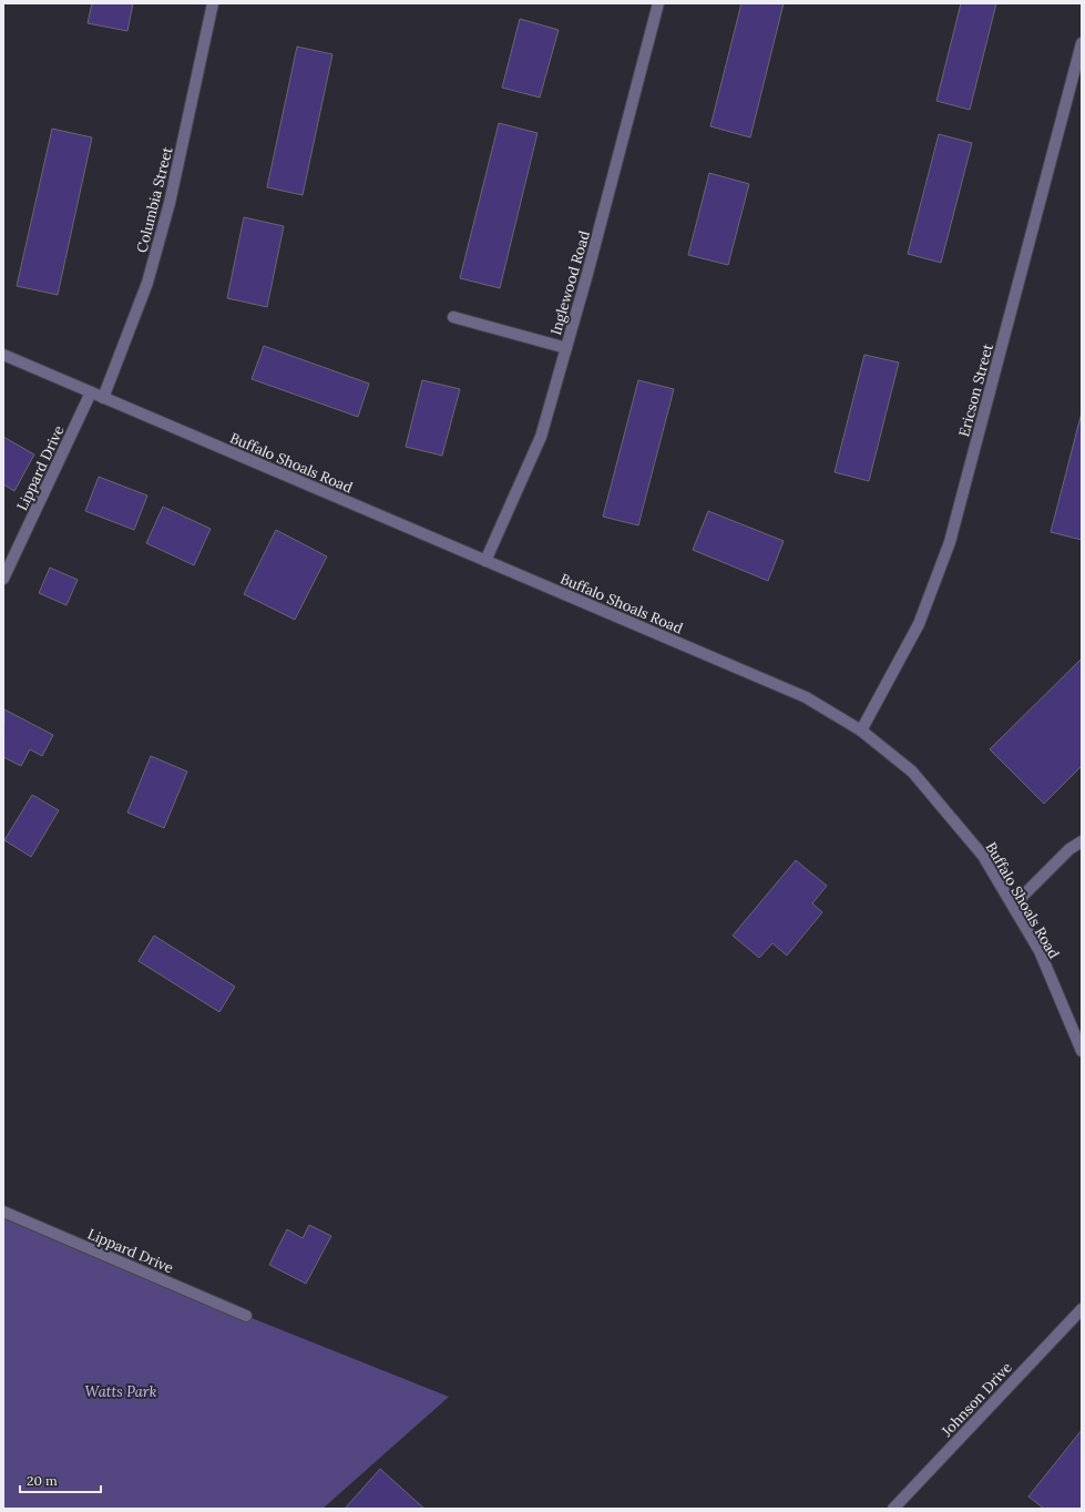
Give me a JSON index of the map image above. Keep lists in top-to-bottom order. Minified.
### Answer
{"streets":{"street":["Columbia Street","Inglewood Road","Ericson Street","Buffalo Shoals Road","Lippard Drive","Johnson Drive"]},"crossings":[["Columbia Street","Buffalo Shoals Road"],["Inglewood Road","Buffalo Shoals Road"],["Ericson Street","Buffalo Shoals Road"],["Buffalo Shoals Road","Lippard Drive"]],"parks":["Watts Park"],"scale_bar":"20 m"}
